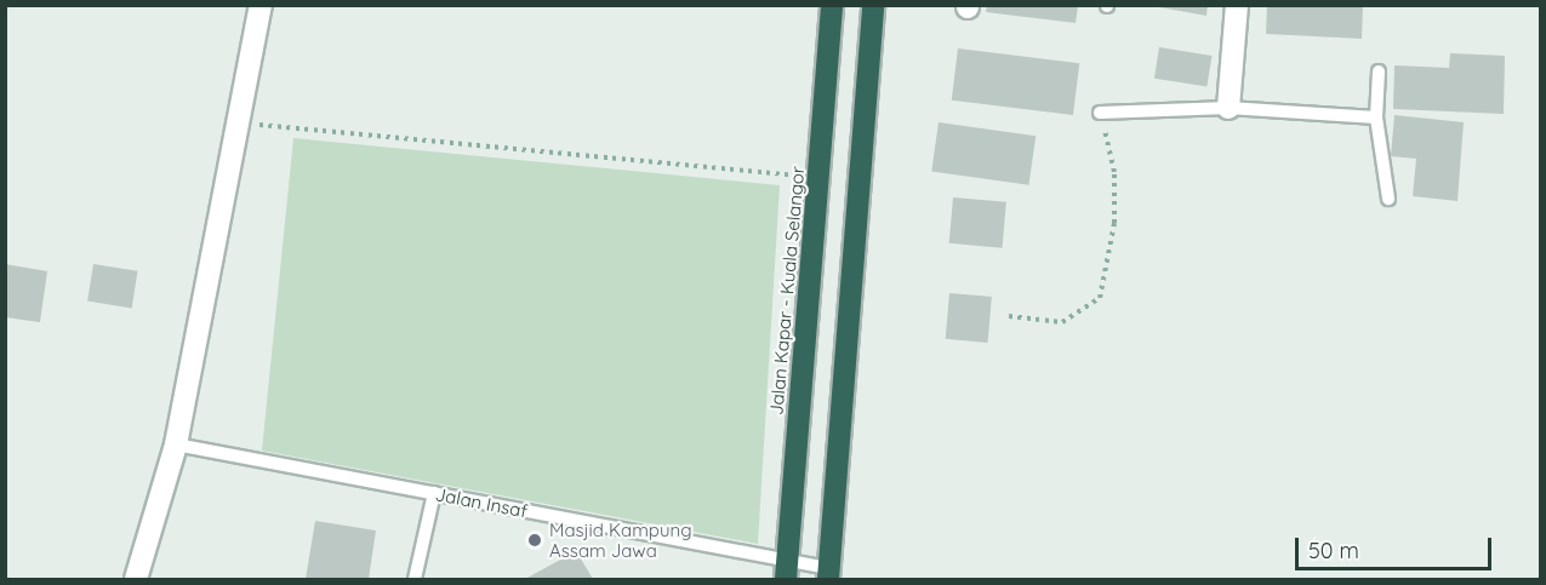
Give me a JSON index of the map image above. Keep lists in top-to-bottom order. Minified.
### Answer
{"streets":{"highway":["Jalan Kapar - Kuala Selangor"],"lane":["Jalan Insaf"]},"crossings":[["Jalan Kapar - Kuala Selangor","Jalan Insaf"]],"places":["Masjid Kampung Assam Jawa"],"scale_bar":"50 m"}
